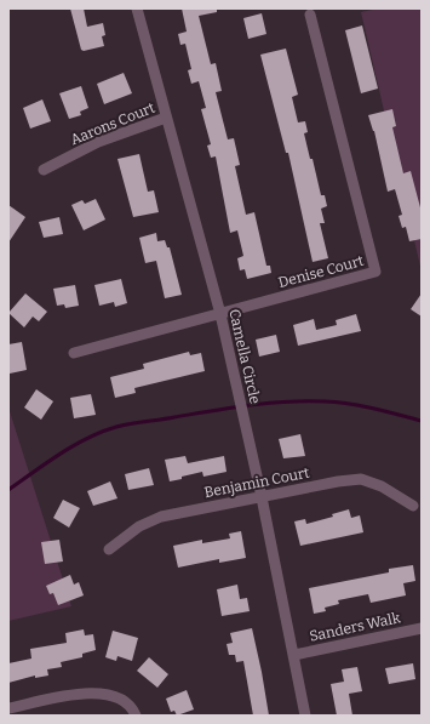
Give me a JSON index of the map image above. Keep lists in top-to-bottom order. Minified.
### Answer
{"streets":{"street":["Aarons Court","Denise Court","Camella Circle","Benjamin Court","Sanders Walk"]},"crossings":[["Aarons Court","Camella Circle"],["Denise Court","Camella Circle"],["Camella Circle","Benjamin Court"],["Camella Circle","Sanders Walk"]]}
